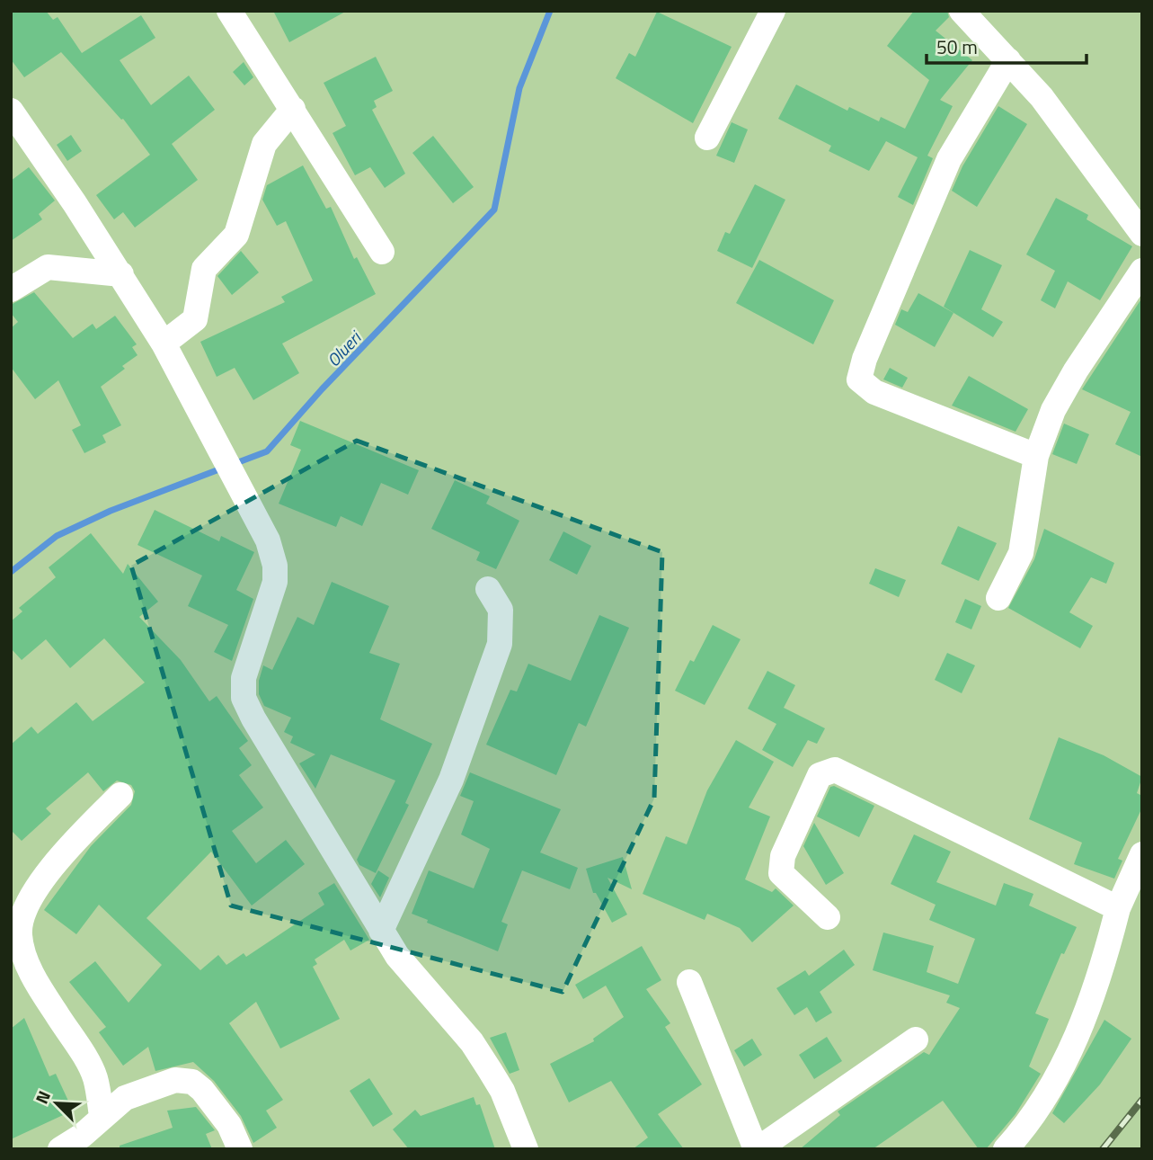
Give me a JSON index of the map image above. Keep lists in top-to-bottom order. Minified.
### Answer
{"water":["Olueri"],"scale_bar":"50 m","north":"top left"}
